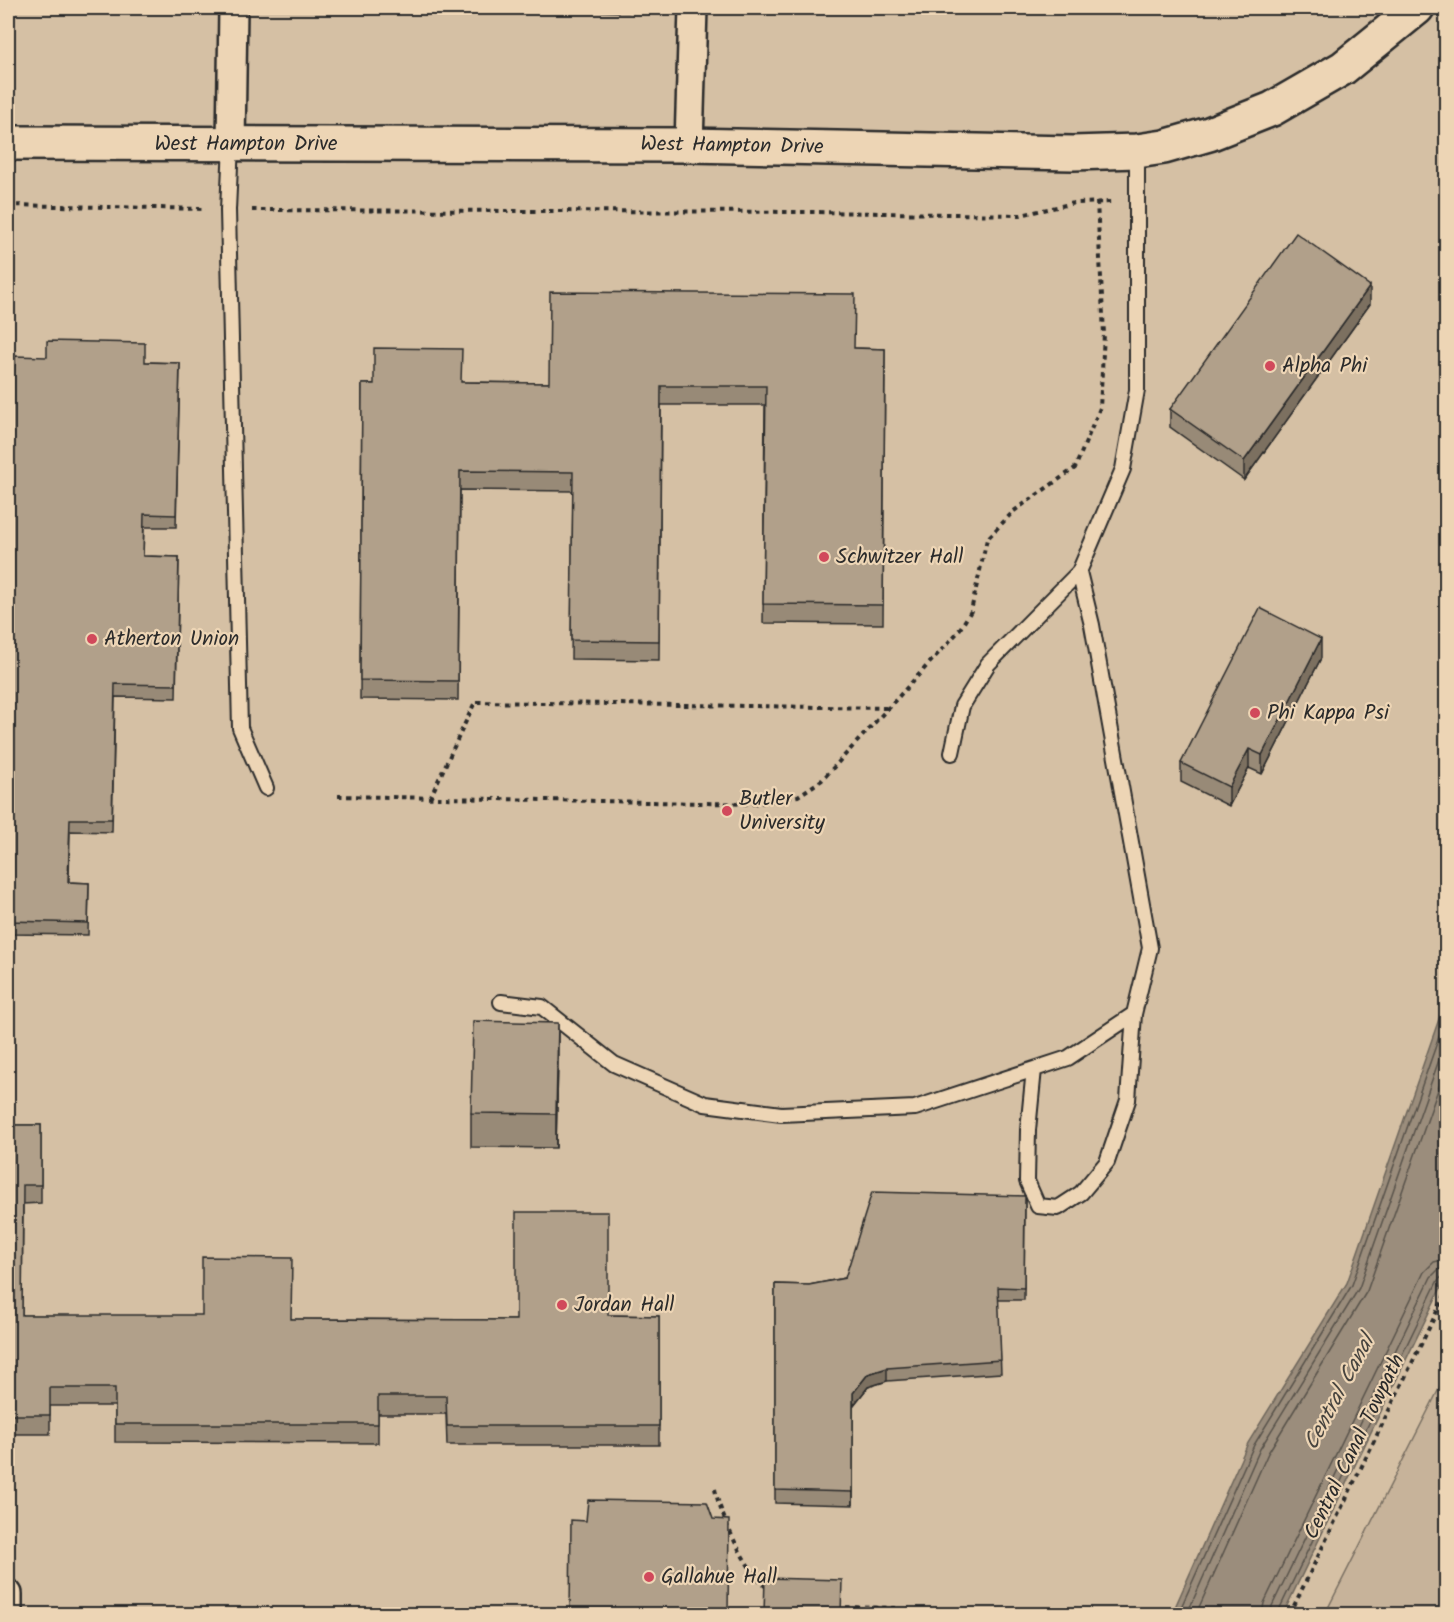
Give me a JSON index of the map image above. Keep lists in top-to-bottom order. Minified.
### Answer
{"streets":{"street":["West Hampton Drive"],"path":["Central Canal Towpath"]},"water":["Central Canal"],"places":["Alpha Phi","Schwitzer Hall","Atherton Union","Phi Kappa Psi","Butler University","Jordan Hall","Gallahue Hall"]}
